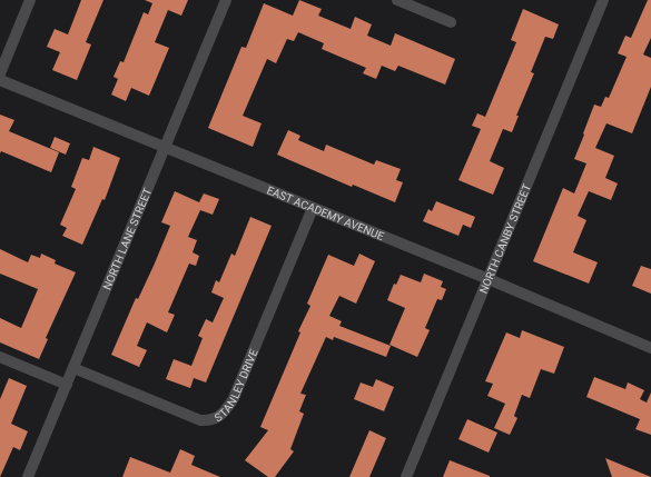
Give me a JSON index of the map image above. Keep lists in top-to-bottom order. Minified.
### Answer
{"streets":{"street":["EAST ACADEMY AVENUE","NORTH LANE STREET","NORTH CANBY STREET","STANLEY DRIVE"]},"crossings":[["EAST ACADEMY AVENUE","NORTH LANE STREET"],["EAST ACADEMY AVENUE","NORTH CANBY STREET"],["EAST ACADEMY AVENUE","STANLEY DRIVE"],["NORTH LANE STREET","STANLEY DRIVE"]]}
